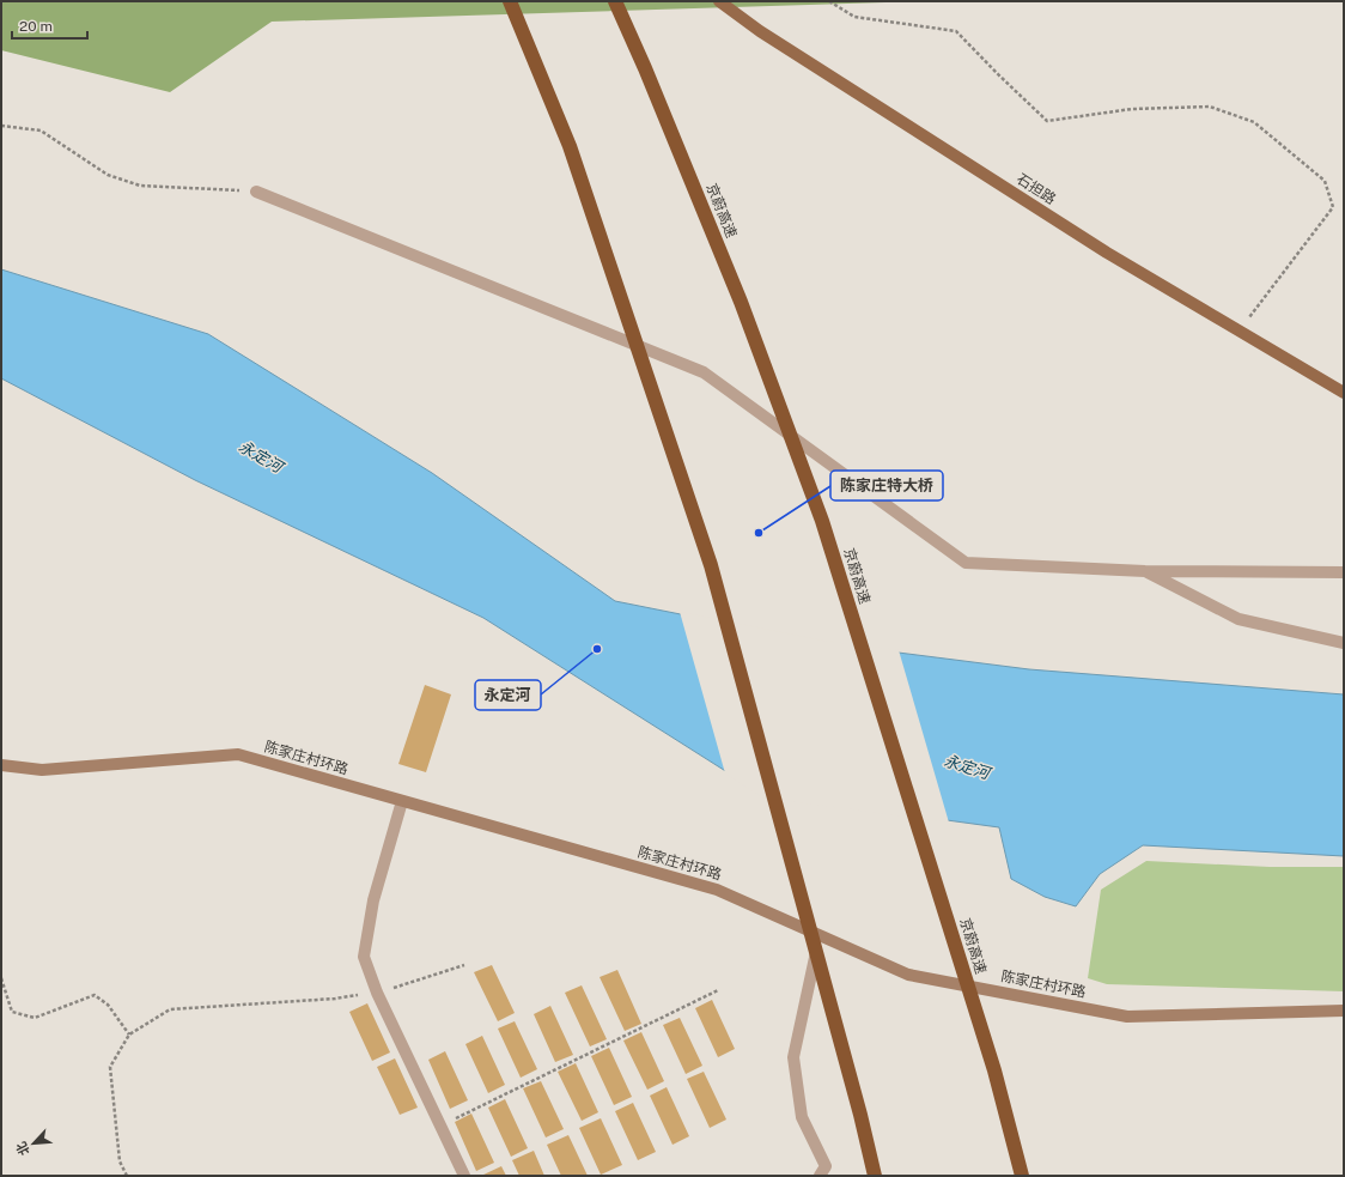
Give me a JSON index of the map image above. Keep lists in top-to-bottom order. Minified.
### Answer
{"streets":{"highway":["京蔚高速"],"main road":["石担路"],"street":["陈家庄村环路"]},"water":["永定河"],"places":["陈家庄特大桥","永定河"],"scale_bar":"20 m","north":"bottom left"}
